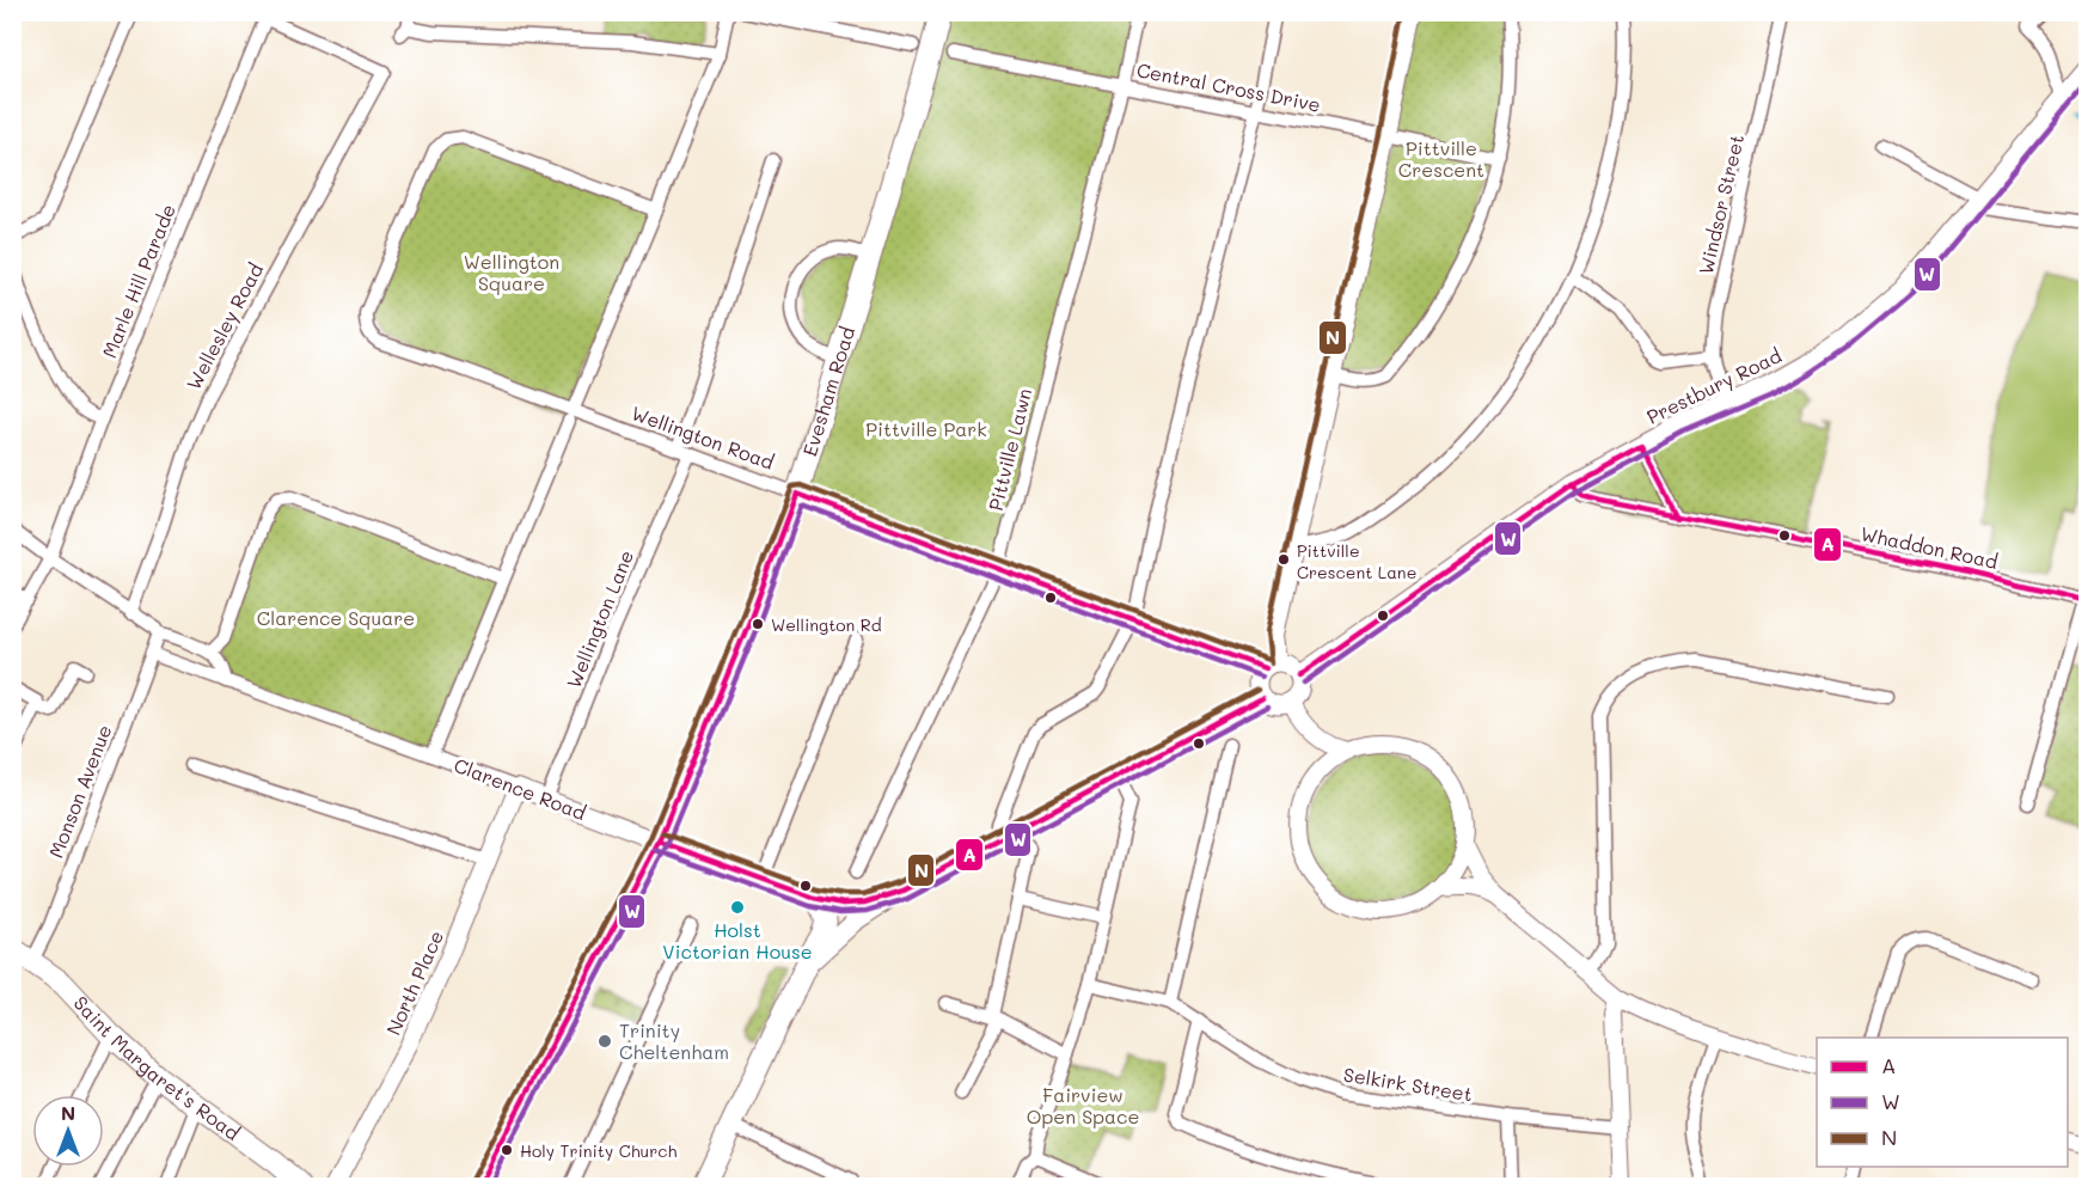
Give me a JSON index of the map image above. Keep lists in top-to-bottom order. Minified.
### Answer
{"streets":{"main road":["Prestbury Road","Evesham Road","Clarence Road","Saint Margaret's Road"],"street":["Central Cross Drive","Windsor Street","Marle Hill Parade","Wellesley Road","Wellington Road","Pittville Lawn","Whaddon Road","Wellington Lane","Monson Avenue","North Place","Selkirk Street"]},"crossings":[["Central Cross Drive","Pittville Lawn"],["Windsor Street","Prestbury Road"],["Marle Hill Parade","Wellesley Road"],["Prestbury Road","Wellington Road"],["Prestbury Road","Whaddon Road"],["Evesham Road","Wellington Road"],["Evesham Road","Clarence Road"],["Wellington Road","Pittville Lawn"],["Wellington Road","Wellington Lane"],["Wellington Lane","Clarence Road"],["Clarence Road","Monson Avenue"],["Clarence Road","North Place"],["Monson Avenue","Saint Margaret's Road"]],"parks":["Pittville Crescent","Wellington Square","Pittville Park","Clarence Square","Fairview Open Space"],"places":["Pittville Crescent Lane","Wellington Rd","Holst Victorian House","Trinity Cheltenham","Holy Trinity Church"],"lines":["transit line N","transit line W","transit line A"],"legend":["A","W","N"],"north":"top"}
